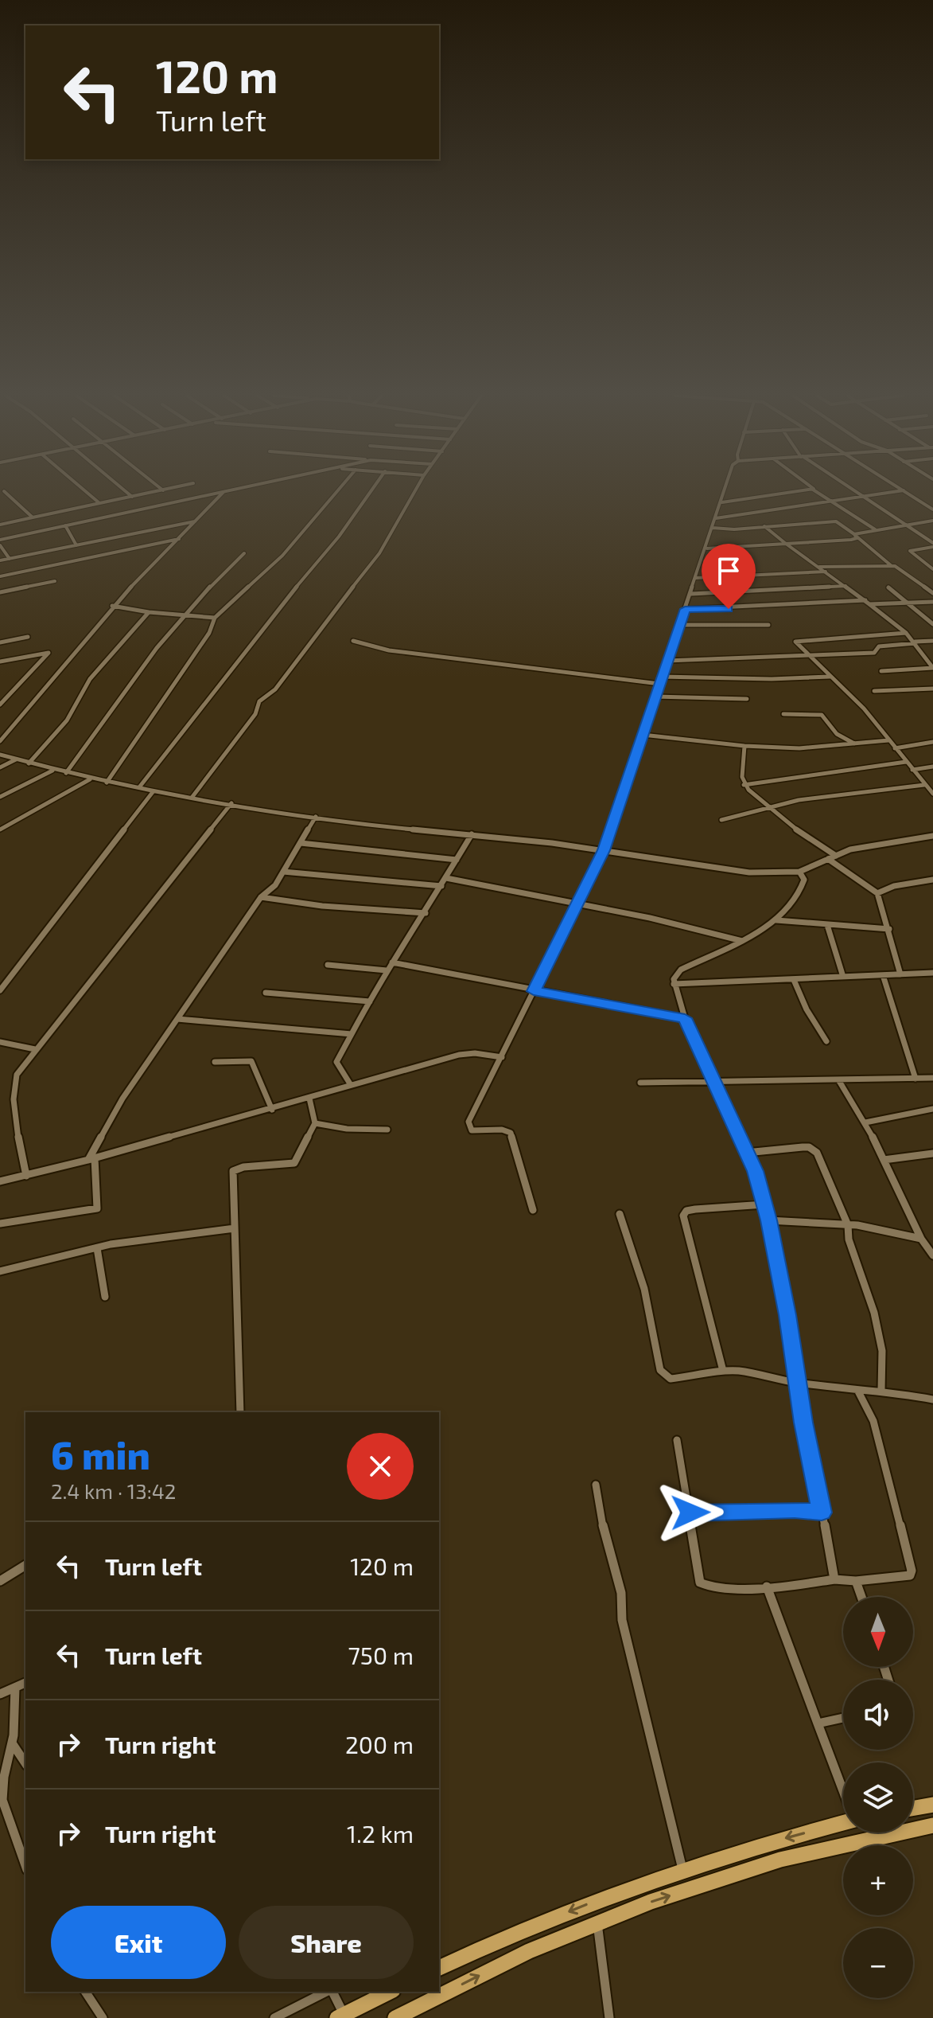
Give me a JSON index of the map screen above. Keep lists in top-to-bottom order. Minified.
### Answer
{"north":"bottom","page":{"turn":["120 m","Turn left"],"heading":["6 min","2.4 km · 13:42"],"list":[{"name":"Turn left","value":"120 m"},{"name":"Turn left","value":"750 m"},{"name":"Turn right","value":"200 m"},{"name":"Turn right","value":"1.2 km"}],"map_buttons":["+","−"],"buttons":["Exit","Share"]}}
